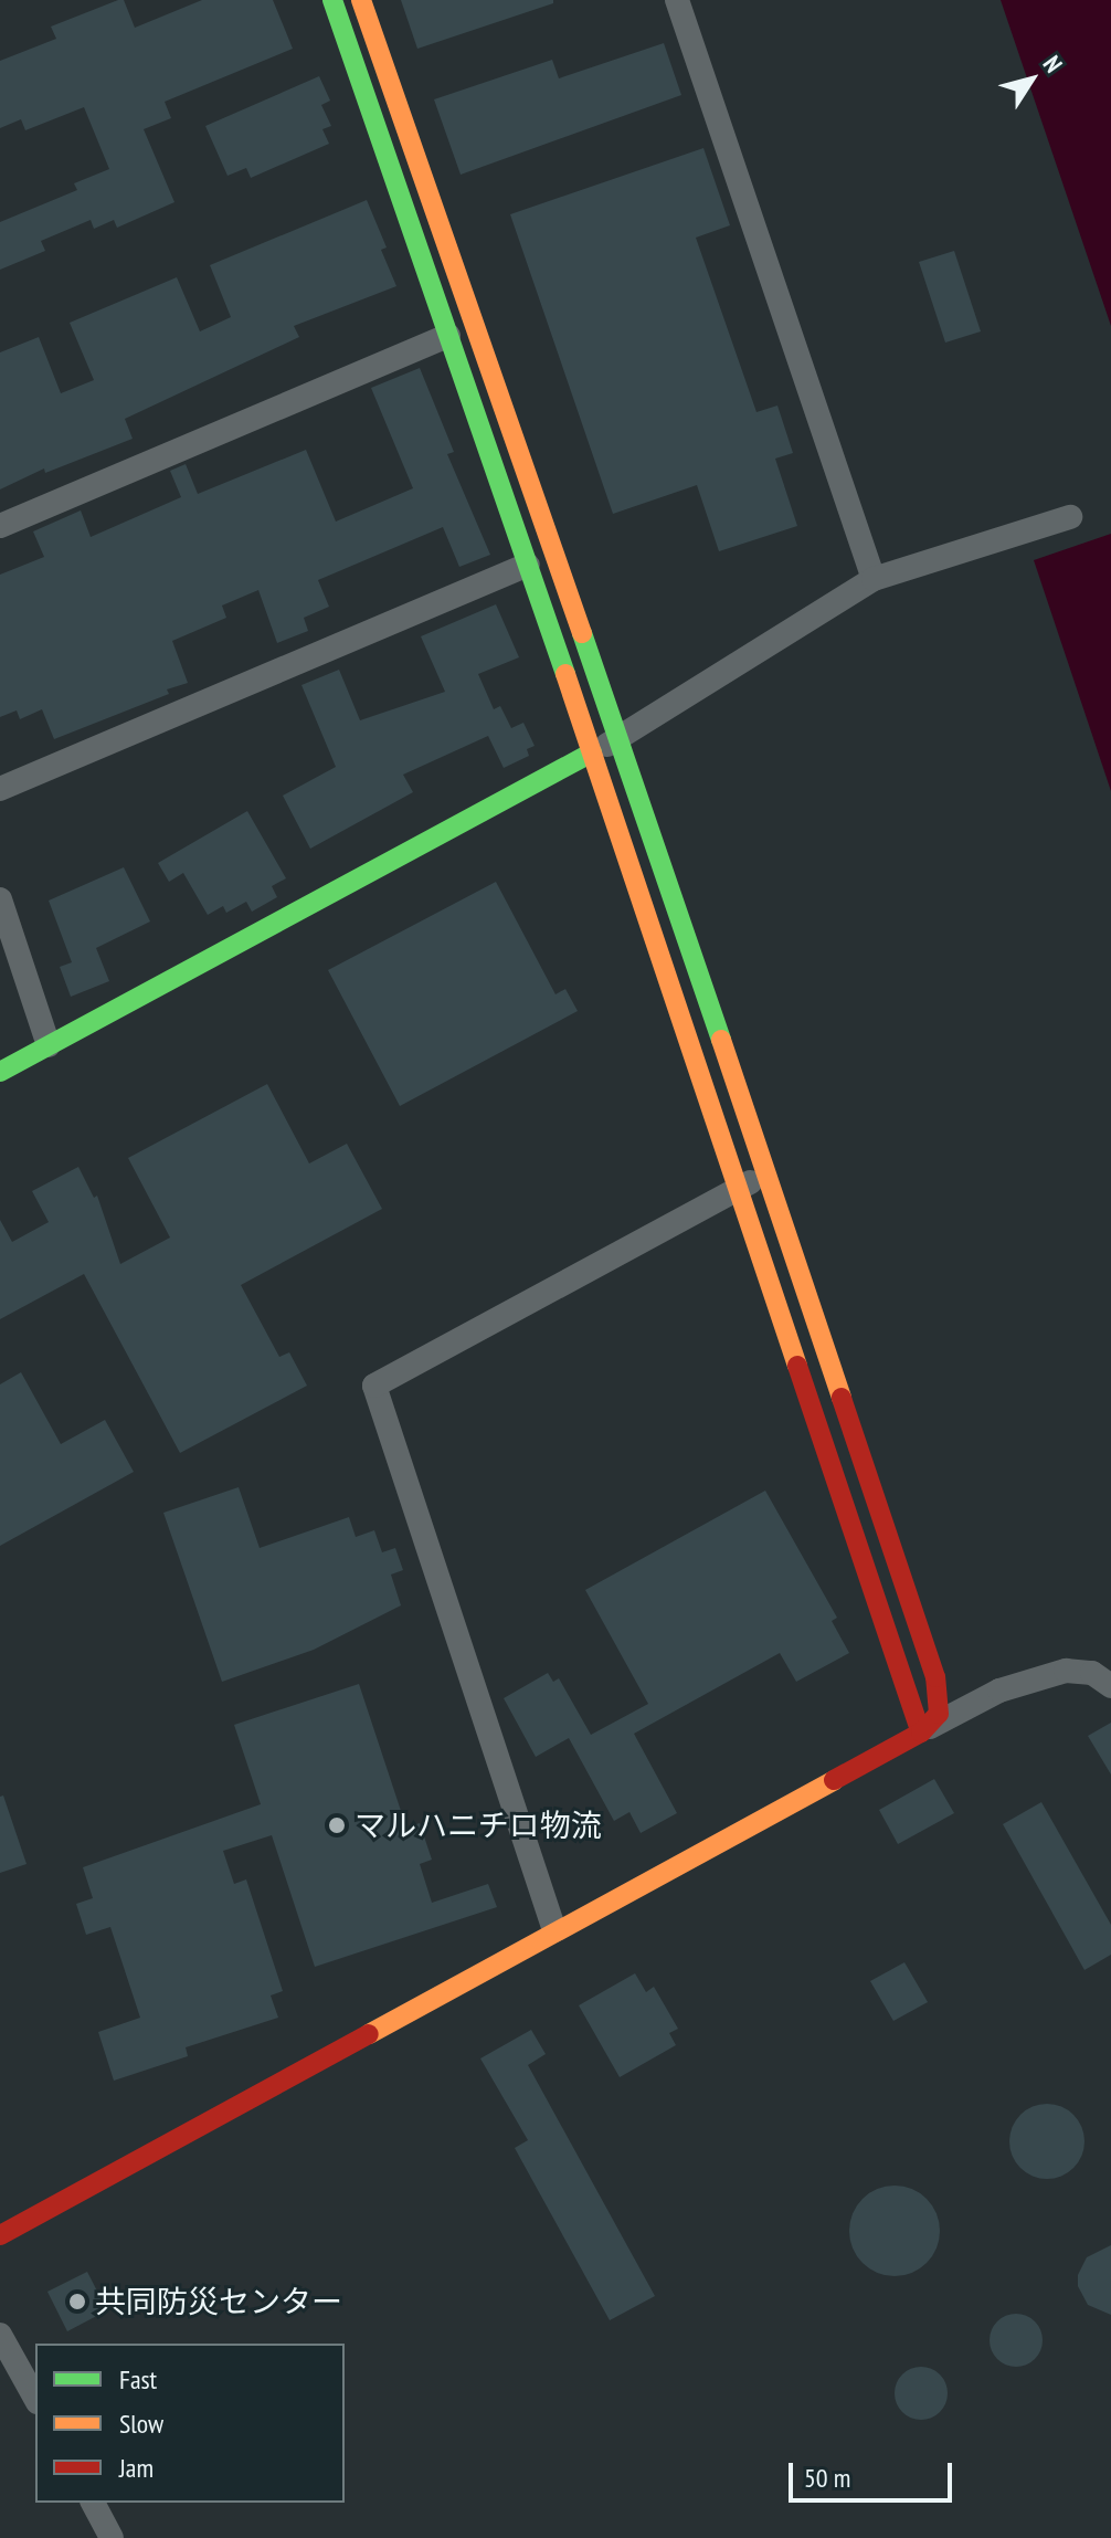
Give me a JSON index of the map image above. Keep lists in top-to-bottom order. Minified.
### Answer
{"places":["マルハニチロ物流","共同防災センター"],"legend":["Fast","Slow","Jam"],"scale_bar":"50 m","north":"top right"}
